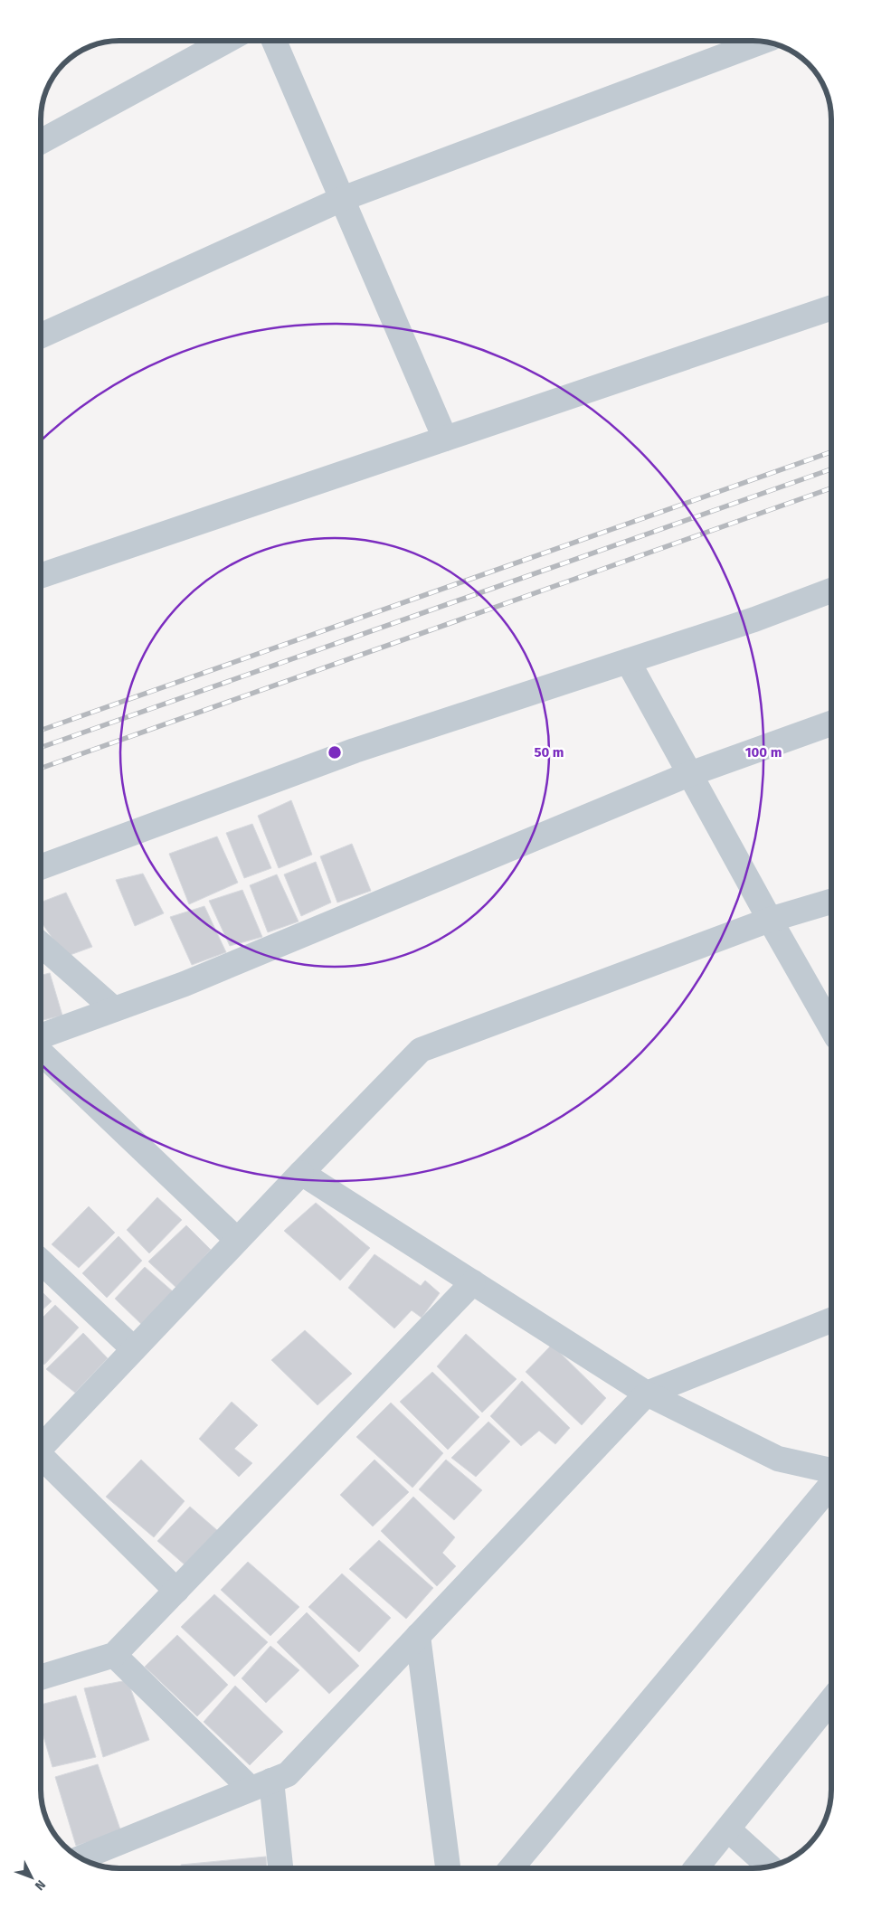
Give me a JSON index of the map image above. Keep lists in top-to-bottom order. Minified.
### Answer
{"north":"bottom right","rings":["50 m","100 m"]}
